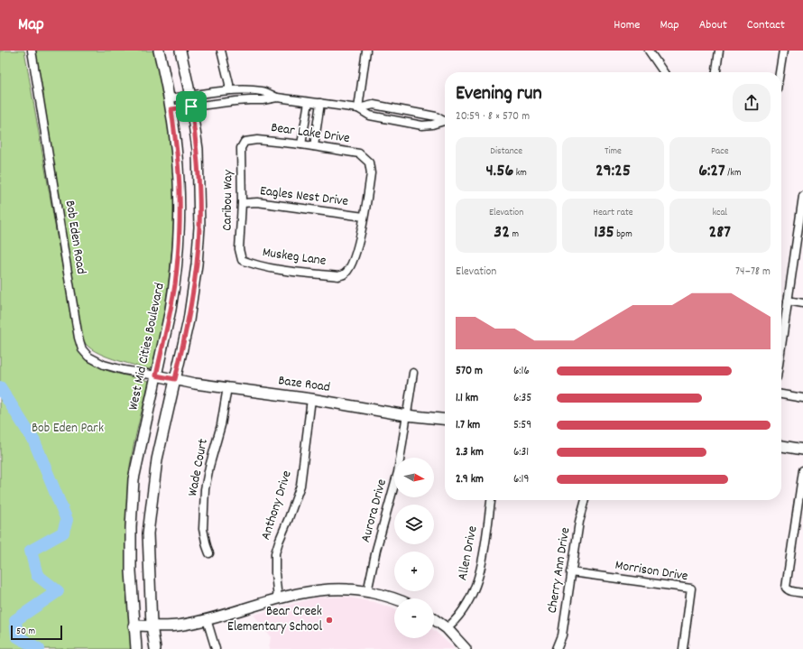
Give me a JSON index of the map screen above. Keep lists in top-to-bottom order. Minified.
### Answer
{"streets":{"main road":["West Mid Cities Boulevard","Baze Road"],"street":["Bear Lake Drive","Eagles Nest Drive","Caribou Way","Bob Eden Road","Muskeg Lane","Wade Court","Anthony Drive","Aurora Drive","Allen Drive","Cherry Ann Drive","Morrison Drive"]},"crossings":[["Bear Lake Drive","Eagles Nest Drive"],["Bear Lake Drive","Caribou Way"],["Bear Lake Drive","Muskeg Lane"],["Eagles Nest Drive","Caribou Way"],["Eagles Nest Drive","Muskeg Lane"],["Caribou Way","Muskeg Lane"],["Bob Eden Road","West Mid Cities Boulevard"],["Bob Eden Road","Baze Road"],["West Mid Cities Boulevard","Baze Road"],["Baze Road","Wade Court"],["Baze Road","Anthony Drive"],["Baze Road","Aurora Drive"],["Cherry Ann Drive","Morrison Drive"]],"parks":["Bob Eden Park"],"places":["Bear Creek Elementary School"],"scale_bar":"50 m","north":"right","page":{"header":"Map","nav":["Home","Map","About","Contact"],"heading":["Evening run","20:59 · 8 × 570 m"],"stats":[["Distance","4.56 km"],["Time","29:25"],["Pace","6:27 /km"],["Elevation","32 m"],["Heart rate","135 bpm"],["kcal","287"]],"chart":["Elevation","74–78 m"],"list":[{"name":"570 m","note":"6:16"},{"name":"1.1 km","note":"6:35"},{"name":"1.7 km","note":"5:59"},{"name":"2.3 km","note":"6:31"},{"name":"2.9 km","note":"6:19"}],"map_buttons":["+","−"],"scale":"50 m"}}
